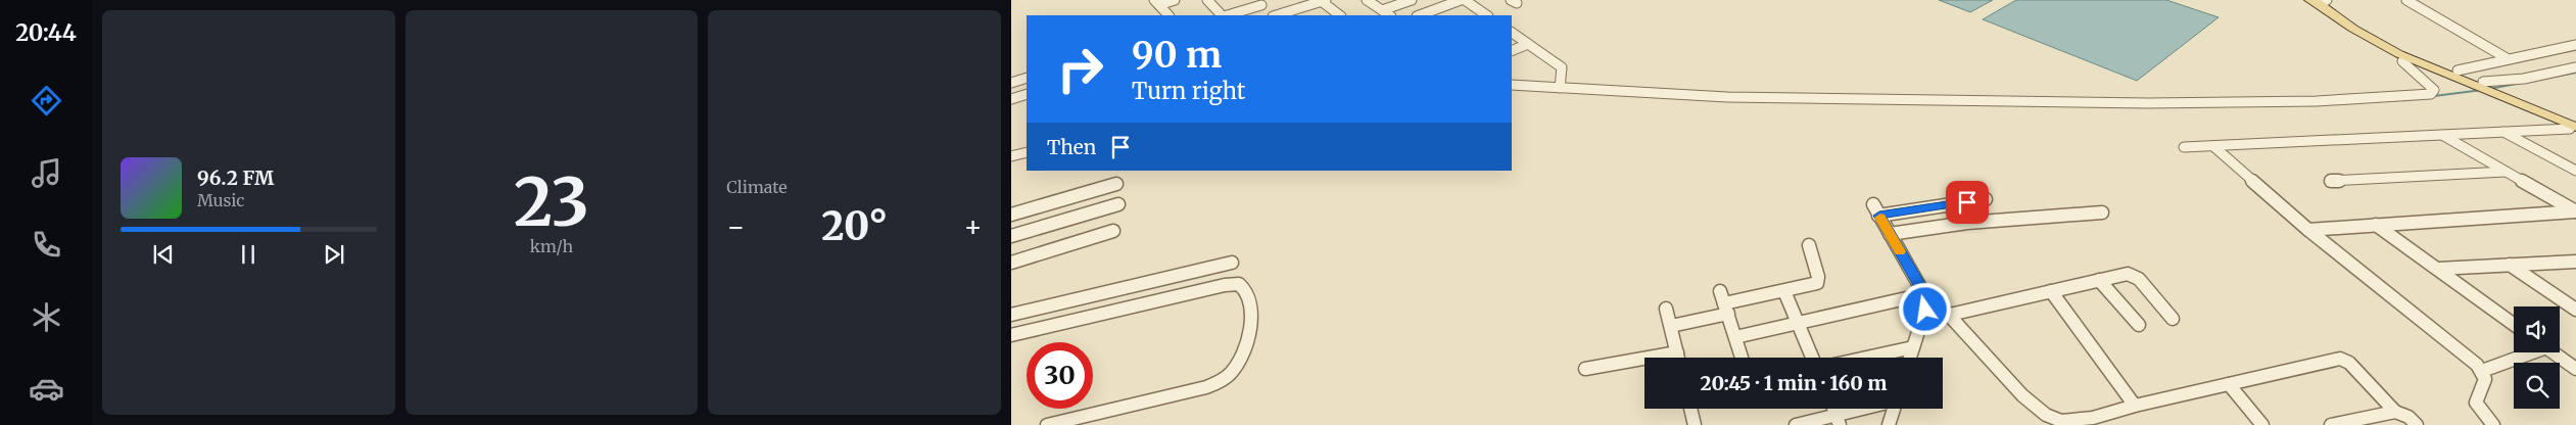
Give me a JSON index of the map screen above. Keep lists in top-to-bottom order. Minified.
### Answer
{"page":{"tabs":"20:44","tile":[["23","km/h"],"Climate"],"turn":["90 m","Turn right"],"then":"Then","song":["96.2 FM","Music"],"heat":["−","20°","+"],"limit":"30","trip":"20:45 · 1 min · 160 m"}}
